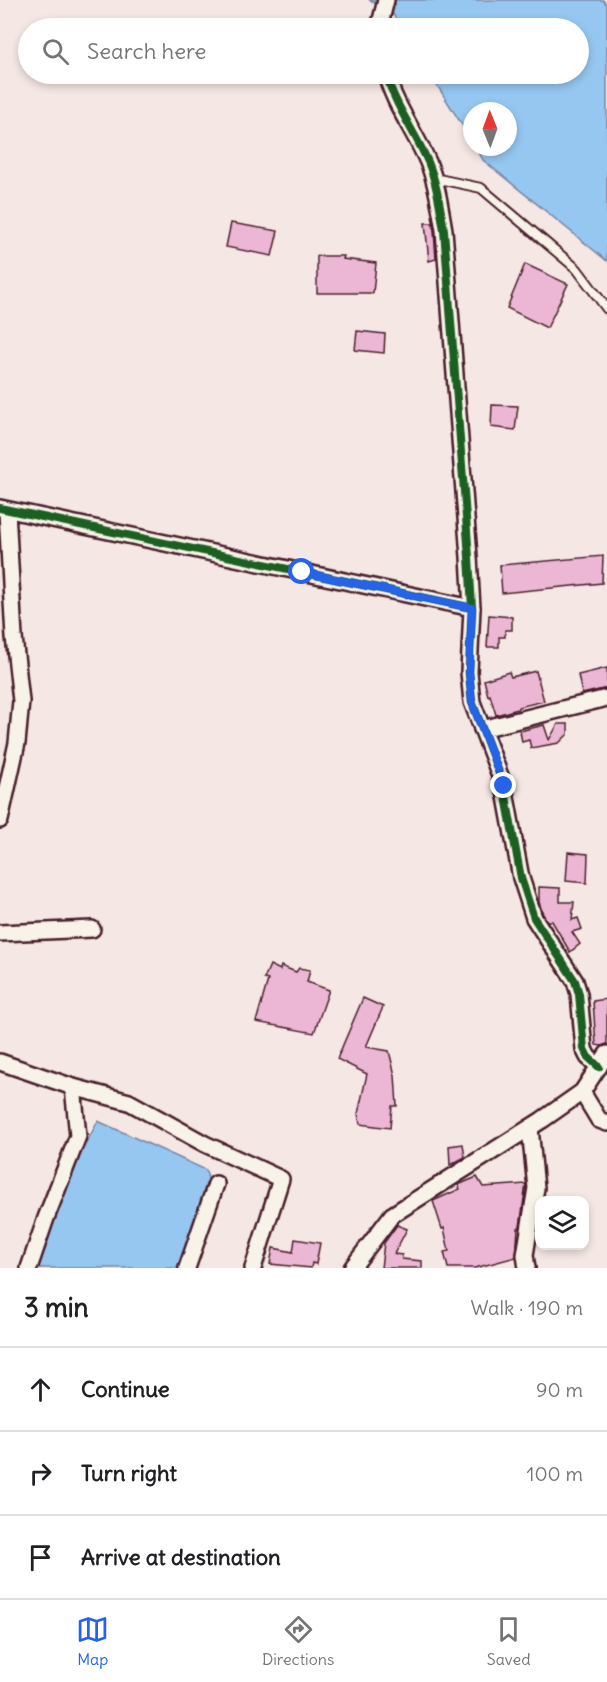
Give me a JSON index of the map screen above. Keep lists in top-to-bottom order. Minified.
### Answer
{"north":"top","page":{"search":"Search here","heading":["3 min","Walk · 190 m"],"list":[["Continue","90 m"],["Turn right","100 m"],"Arrive at destination"],"nav":["Map","Directions","Saved"]}}
